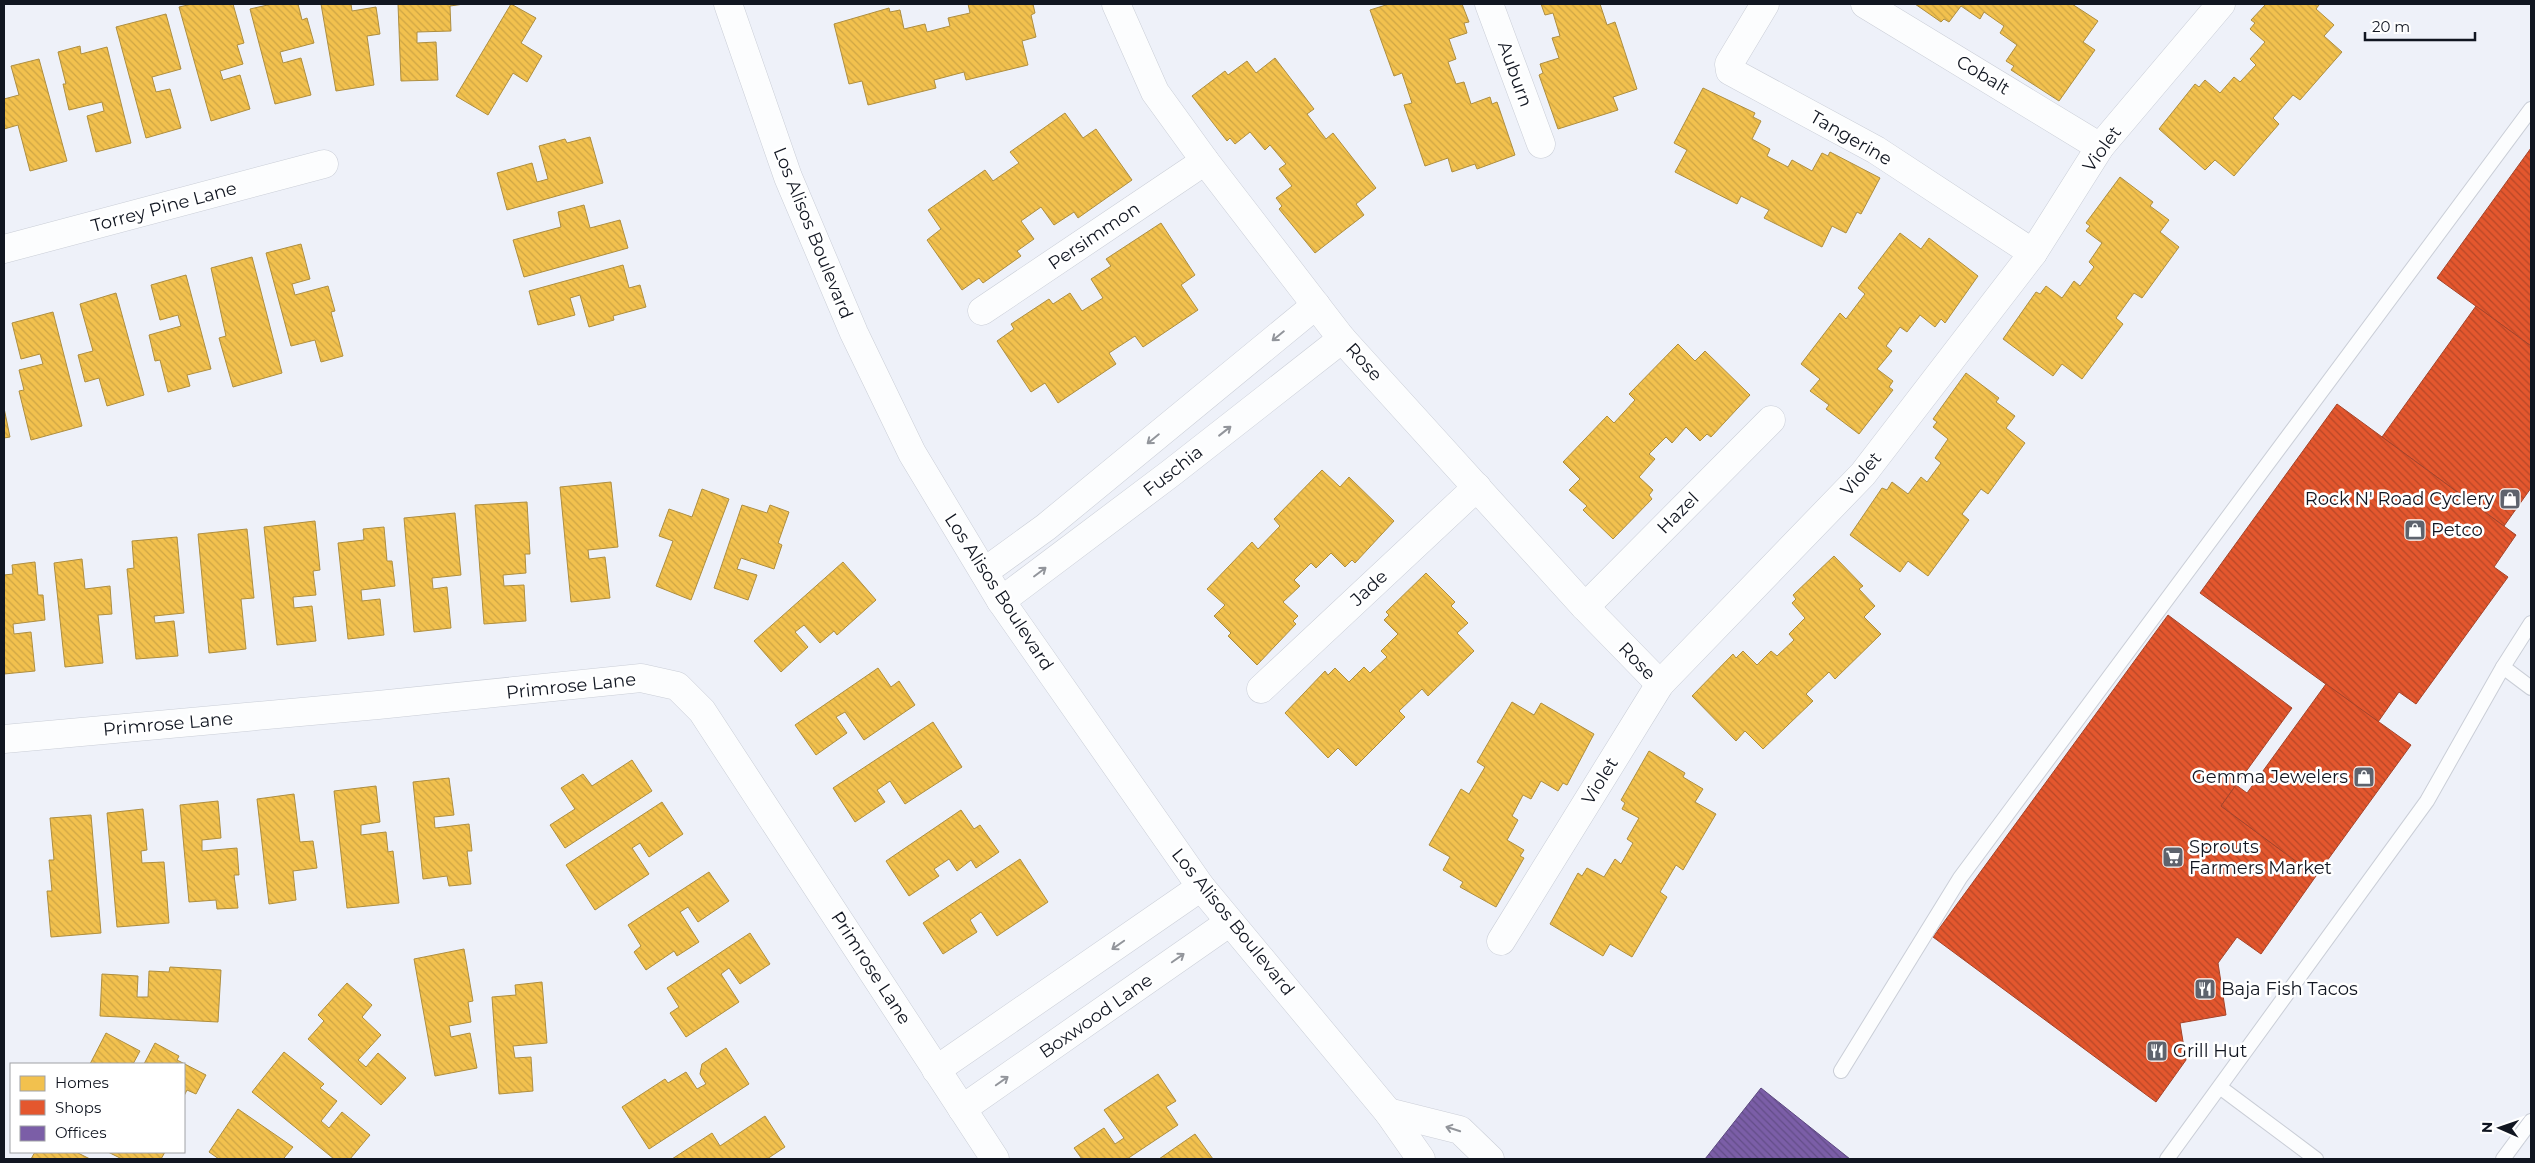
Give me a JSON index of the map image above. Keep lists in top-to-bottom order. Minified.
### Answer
{"streets":{"street":["Auburn","Cobalt","Tangerine","Violet","Torrey Pine Lane","Los Alisos Boulevard","Persimmon","Rose","Fuschia","Hazel","Jade","Primrose Lane","Boxwood Lane"]},"crossings":[["Cobalt","Violet"],["Tangerine","Violet"],["Violet","Rose"],["Los Alisos Boulevard","Fuschia"],["Los Alisos Boulevard","Boxwood Lane"],["Persimmon","Rose"],["Rose","Fuschia"],["Rose","Hazel"],["Rose","Jade"],["Primrose Lane","Boxwood Lane"]],"places":{"shop":["Rock N' Road Cyclery","Petco","Gemma Jewelers"],"supermarket":["Sprouts Farmers Market"],"restaurant":["Baja Fish Tacos","Grill Hut"]},"legend":["Homes","Shops","Offices"],"scale_bar":"20 m","north":"left"}
